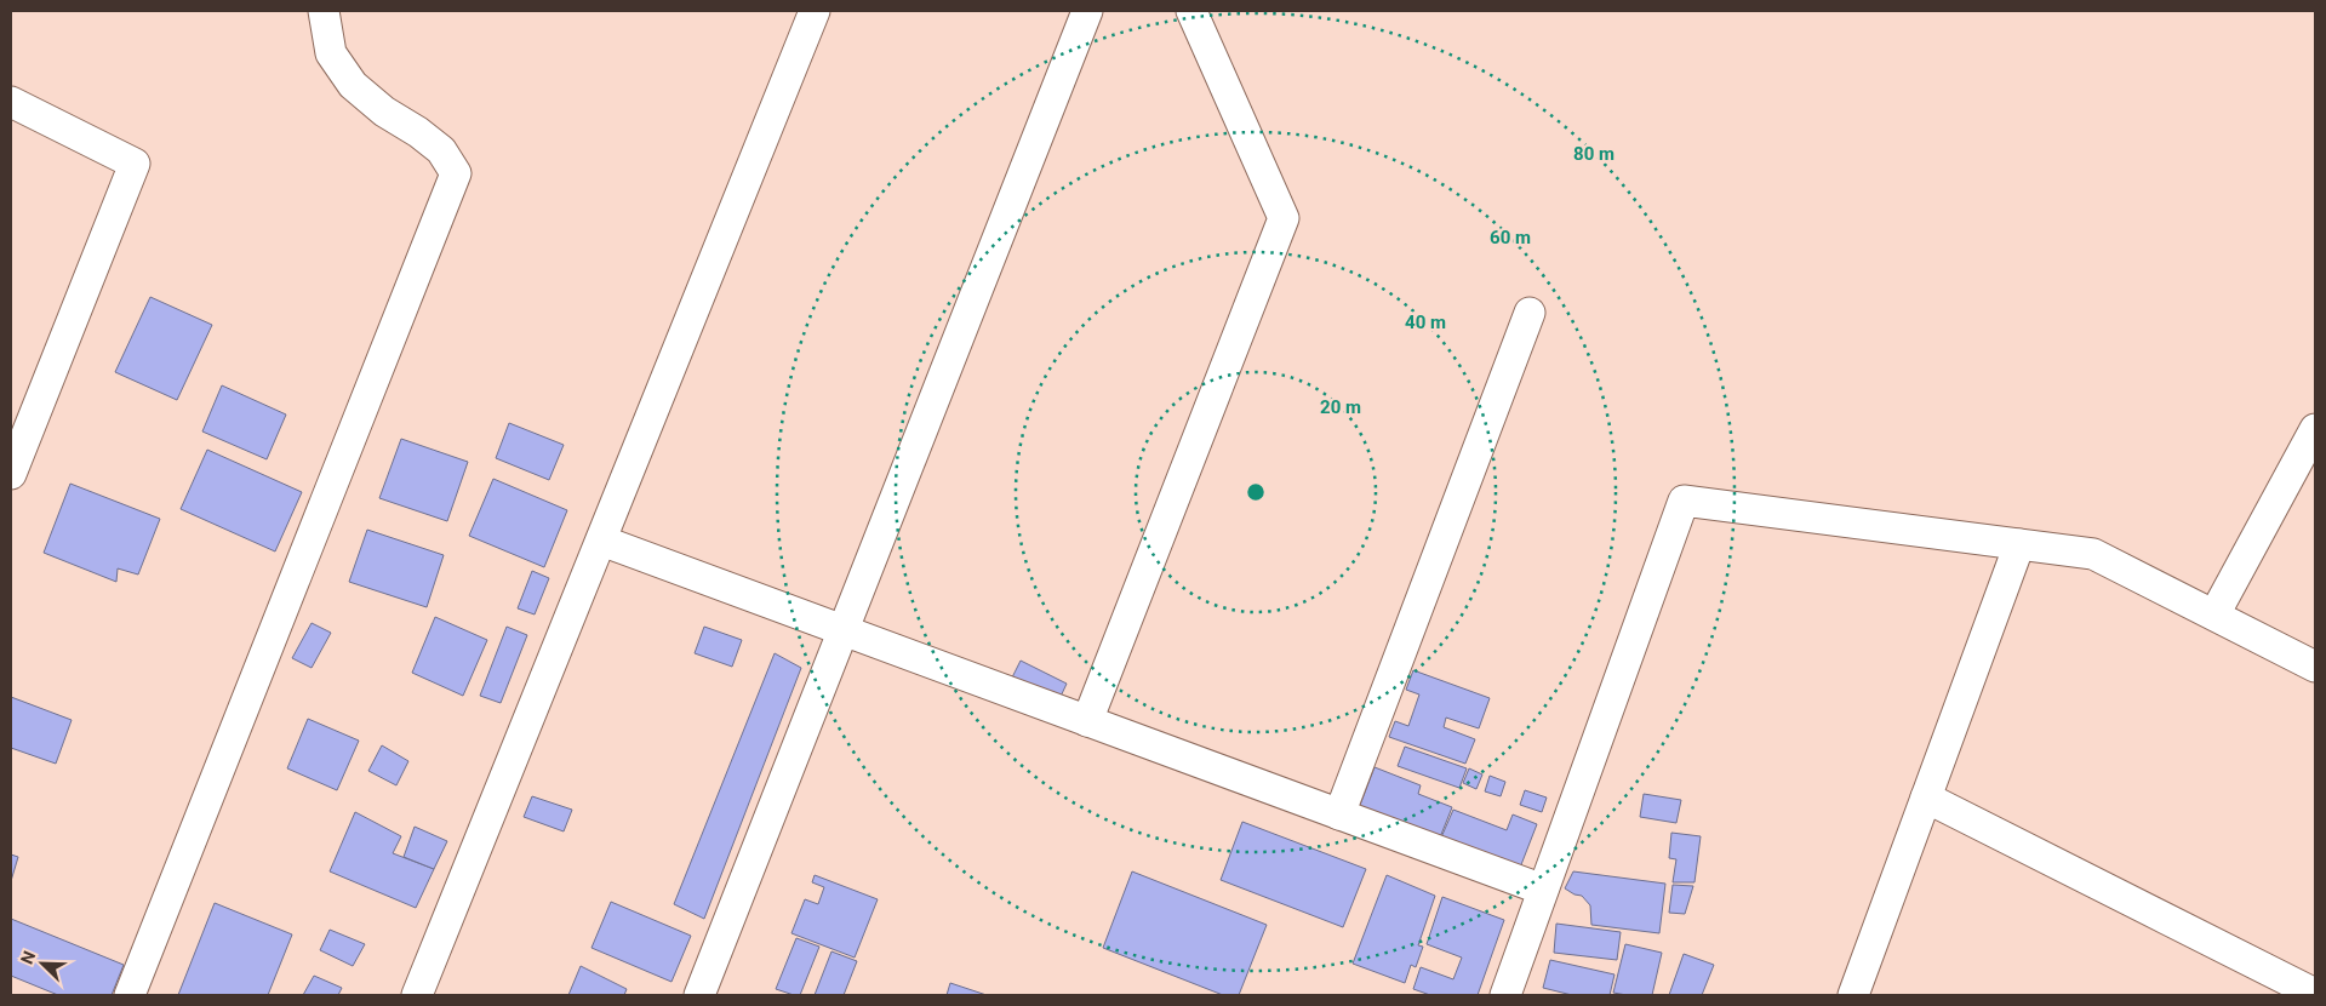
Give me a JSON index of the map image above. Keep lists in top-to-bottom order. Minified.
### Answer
{"north":"top left","rings":["80 m","60 m","40 m","20 m"]}
